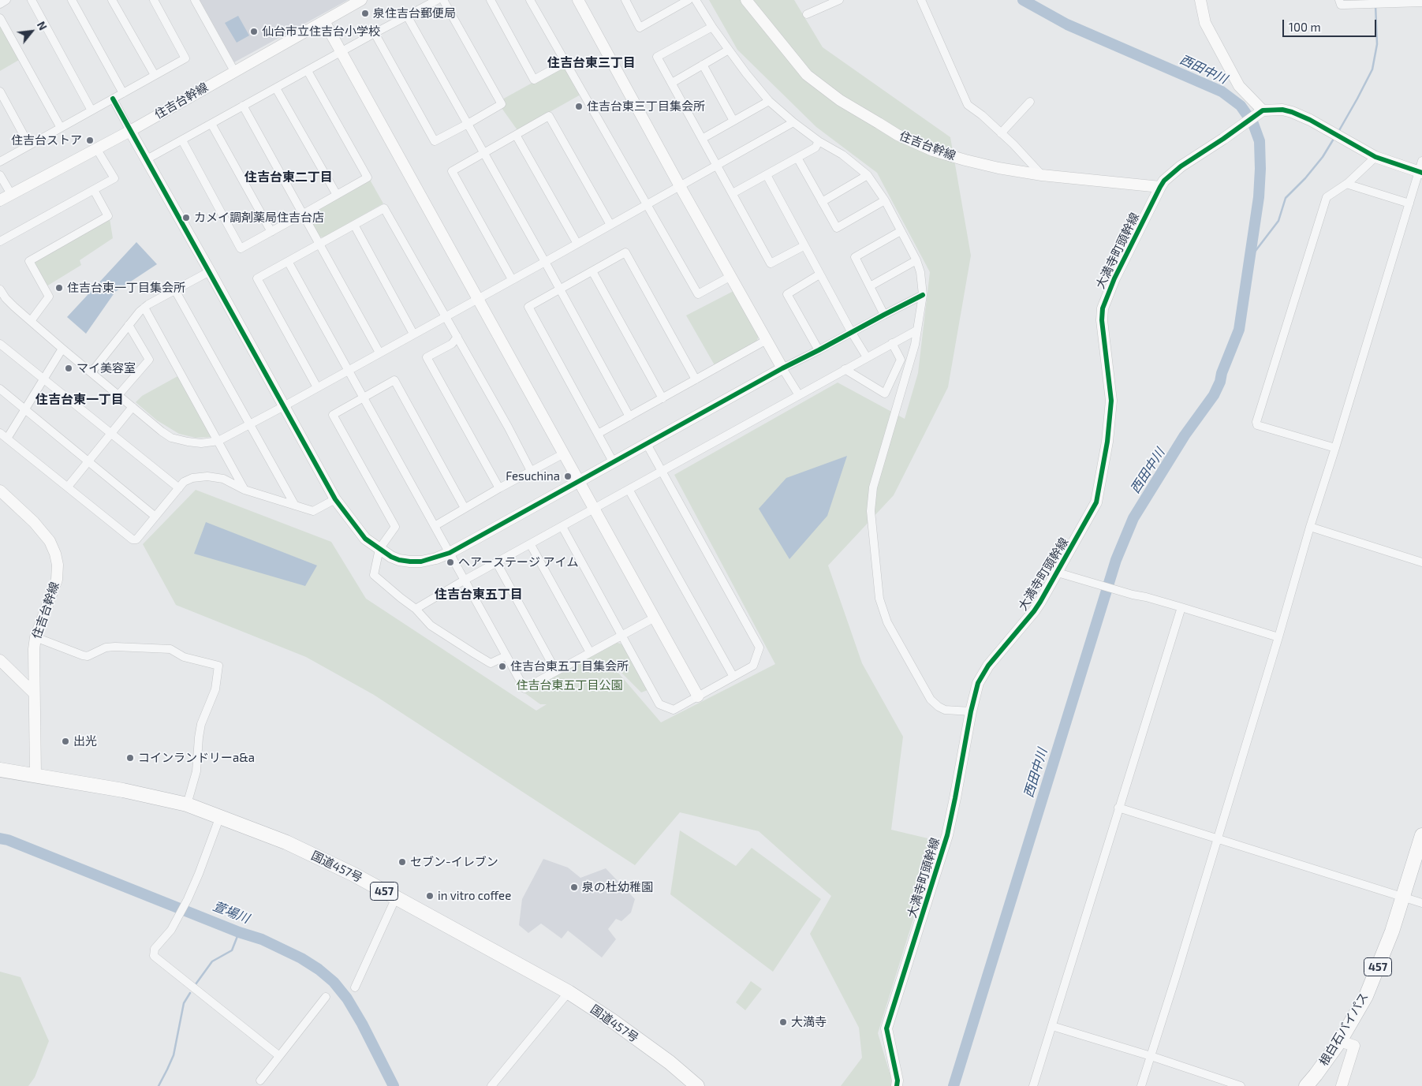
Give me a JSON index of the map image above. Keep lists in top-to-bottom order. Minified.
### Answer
{"streets":{"highway":["国道457号","457","根白石バイパス"],"street":["住吉台幹線","大満寺町頭幹線"]},"crossings":[["住吉台幹線","大満寺町頭幹線"],["住吉台幹線","国道457号"]],"districts":["住吉台東三丁目","住吉台東二丁目","住吉台東一丁目","住吉台東五丁目"],"water":["西田中川","萱場川"],"parks":["住吉台東五丁目公園"],"places":["泉住吉台郵便局","仙台市立住吉台小学校","住吉台東三丁目集会所","住吉台ストア","カメイ調剤薬局住吉台店","住吉台東一丁目集会所","マイ美容室","Fesuchina","ヘアーステージ アイム","住吉台東五丁目集会所","出光","コインランドリーa&a","セブン-イレブン","泉の杜幼稚園","in vitro coffee","大満寺"],"scale_bar":"100 m","north":"top right"}
